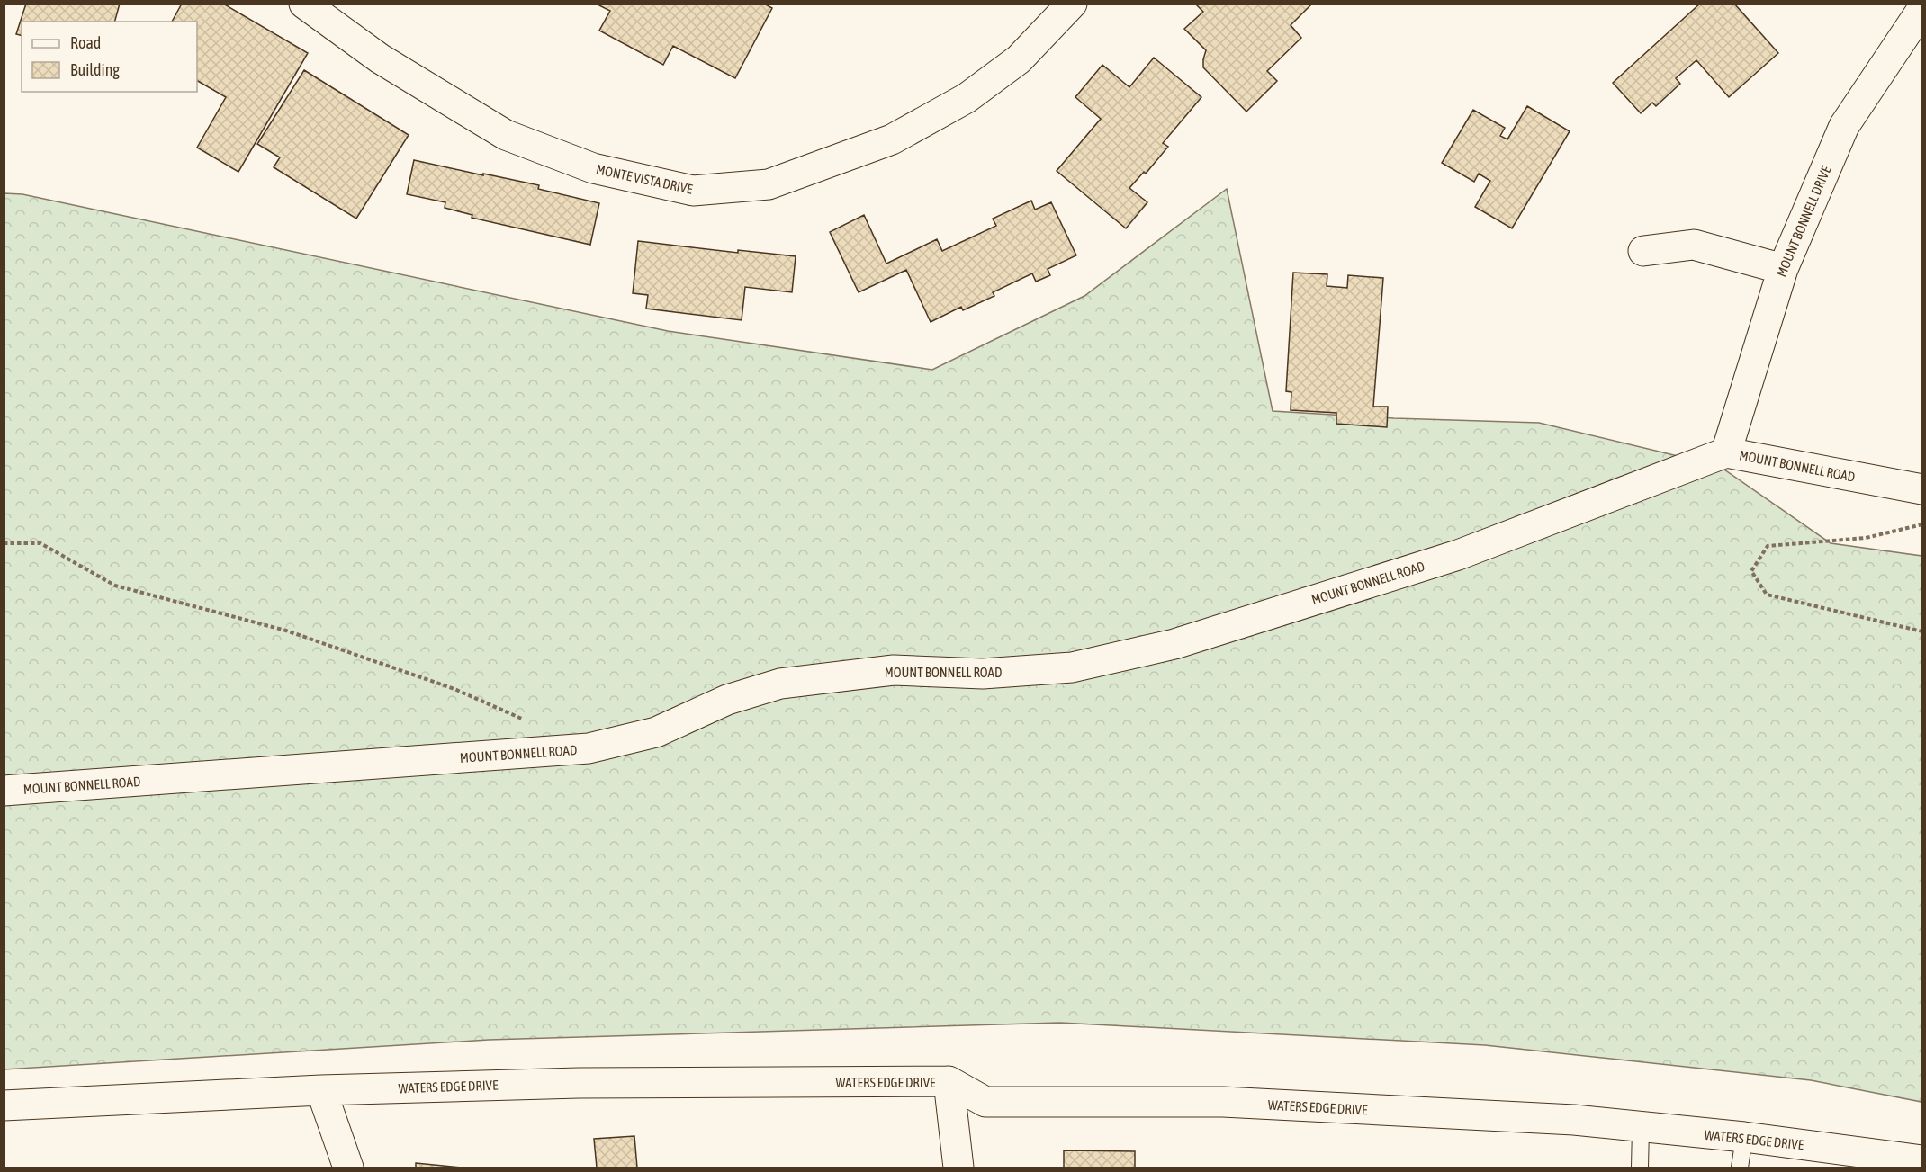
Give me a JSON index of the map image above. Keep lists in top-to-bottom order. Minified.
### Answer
{"streets":{"street":["MONTE VISTA DRIVE","MOUNT BONNELL DRIVE","MOUNT BONNELL ROAD","WATERS EDGE DRIVE"]},"crossings":[["MOUNT BONNELL DRIVE","MOUNT BONNELL ROAD"]],"legend":["Road","Building"]}
